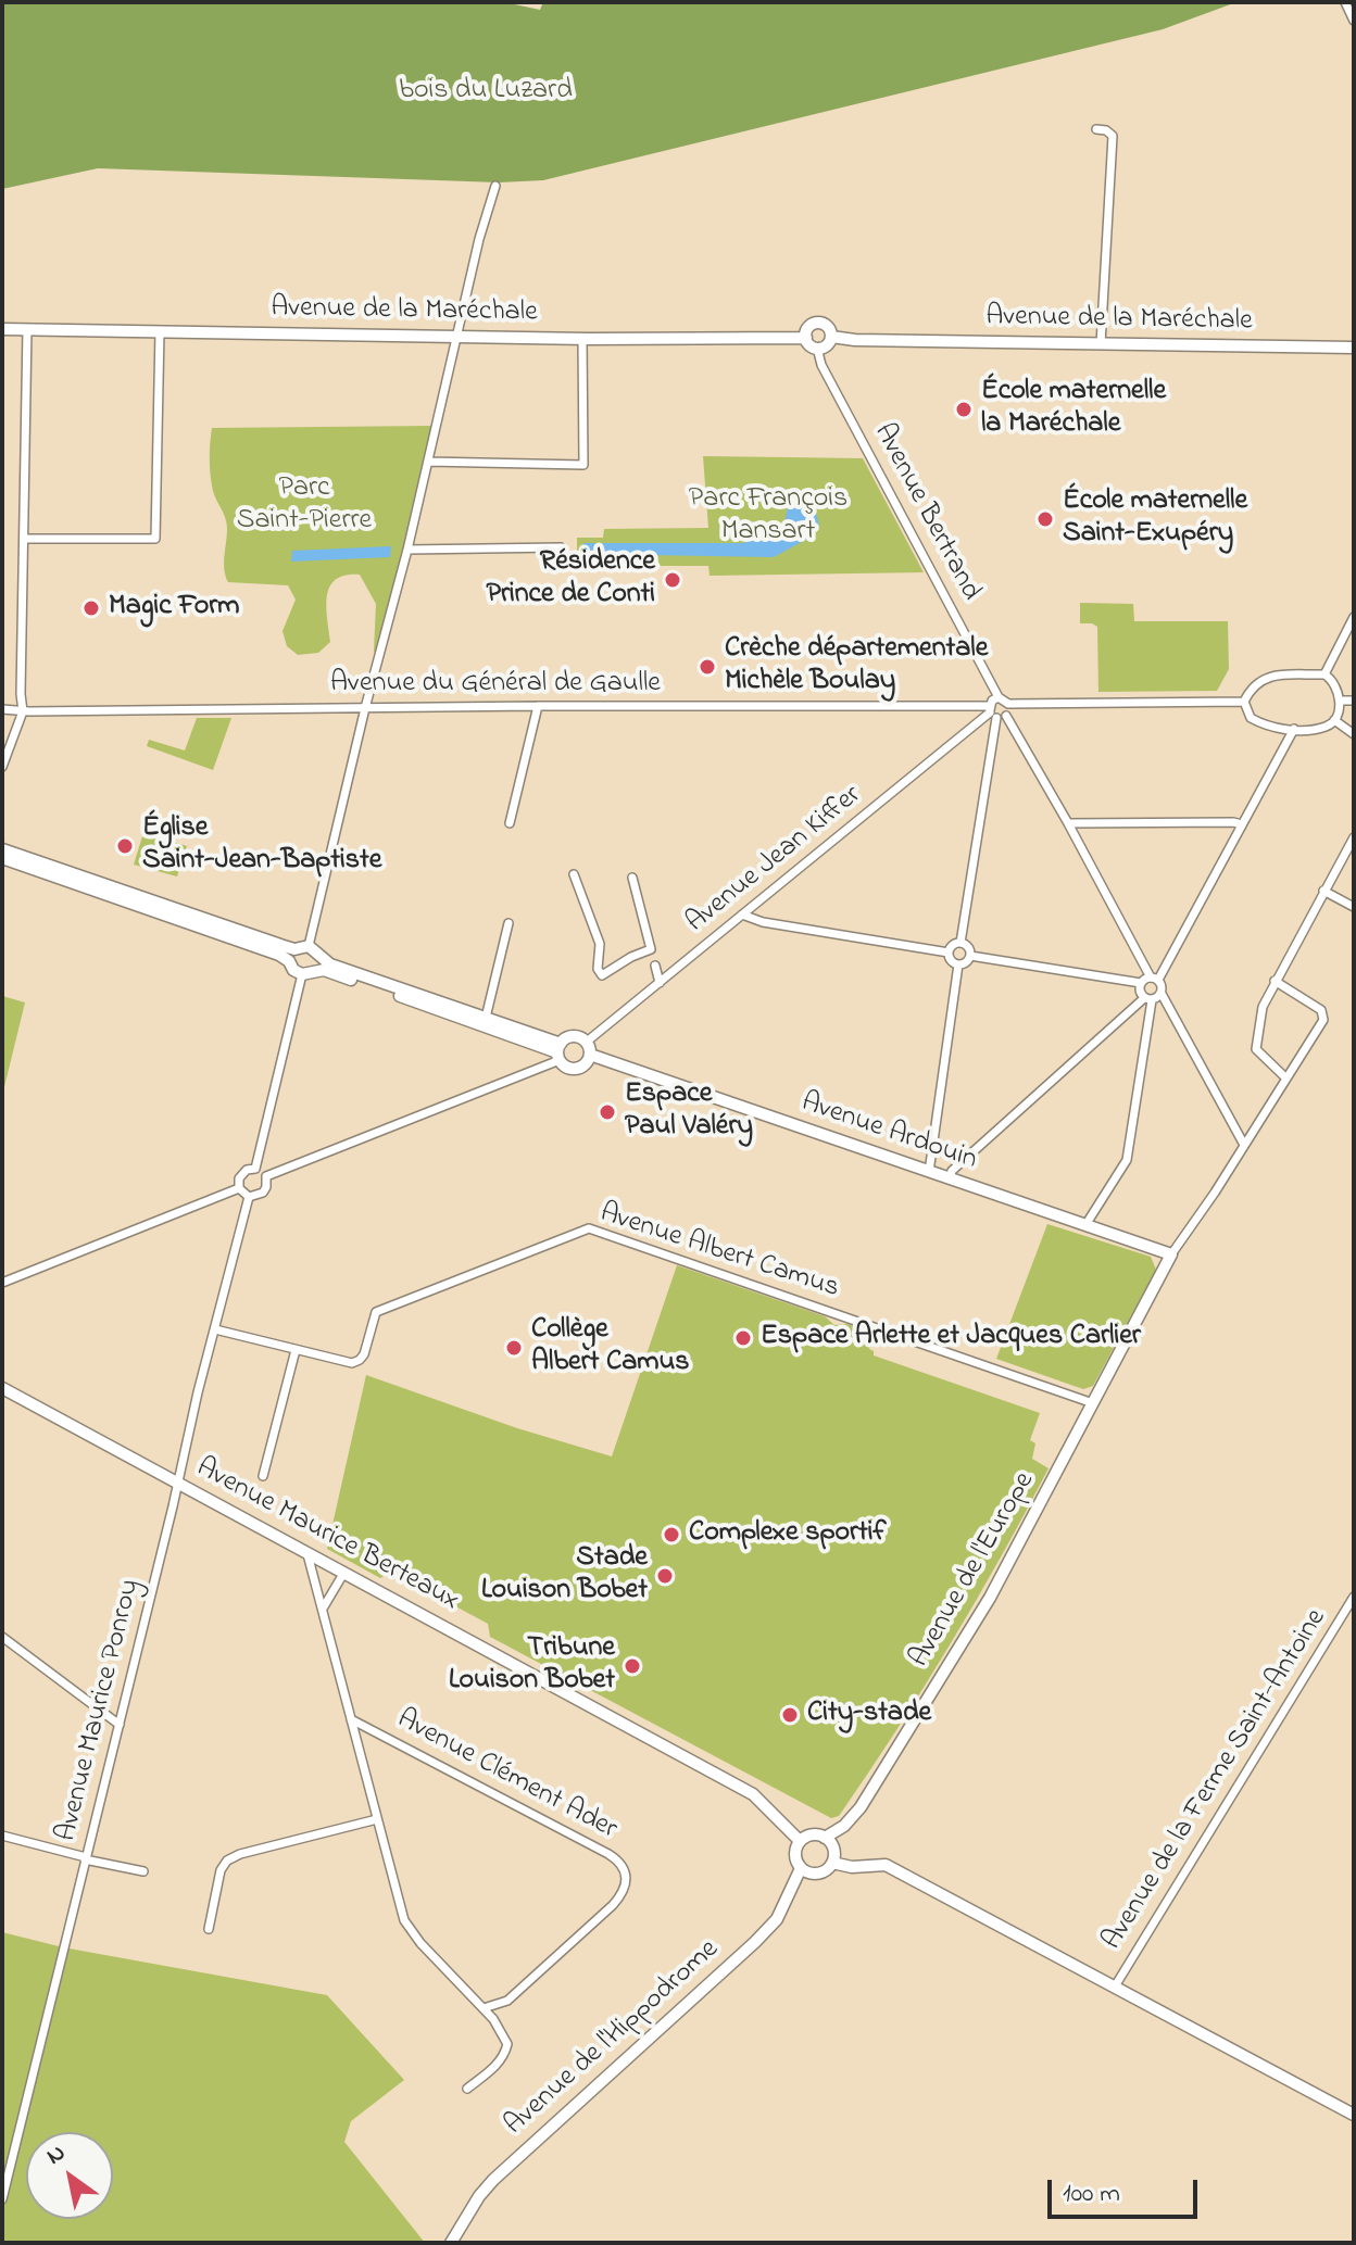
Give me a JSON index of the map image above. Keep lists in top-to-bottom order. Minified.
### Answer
{"streets":{"street":["Avenue de la Maréchale","Avenue Bertrand","Avenue du Général de Gaulle","Avenue Jean Kiffer","Avenue Ardouin","Avenue Albert Camus","Avenue Maurice Berteaux","Avenue de l'Europe","Avenue Maurice Ponroy","Avenue Clément Ader","Avenue de la Ferme Saint-Antoine","Avenue de l'Hippodrome"]},"crossings":[["Avenue de la Maréchale","Avenue Bertrand"],["Avenue Bertrand","Avenue Jean Kiffer"],["Avenue du Général de Gaulle","Avenue Jean Kiffer"],["Avenue Jean Kiffer","Avenue Ardouin"],["Avenue Ardouin","Avenue de l'Europe"],["Avenue Albert Camus","Avenue de l'Europe"],["Avenue Albert Camus","Avenue Maurice Ponroy"],["Avenue Maurice Berteaux","Avenue de l'Europe"],["Avenue Maurice Berteaux","Avenue Maurice Ponroy"],["Avenue Maurice Berteaux","Avenue Clément Ader"],["Avenue Maurice Berteaux","Avenue de l'Hippodrome"],["Avenue de l'Europe","Avenue de l'Hippodrome"]],"parks":["bois du Luzard","Parc Saint-Pierre","Parc François Mansart"],"places":["École maternelle la Maréchale","École maternelle Saint-Exupéry","Résidence Prince de Conti","Magic Form","Crèche départementale Michèle Boulay","Église Saint-Jean-Baptiste","Espace Paul Valéry","Espace Arlette et Jacques Carlier","Collège Albert Camus","Complexe sportif","Stade Louison Bobet","Tribune Louison Bobet","City-stade"],"scale_bar":"100 m","north":"top left"}
